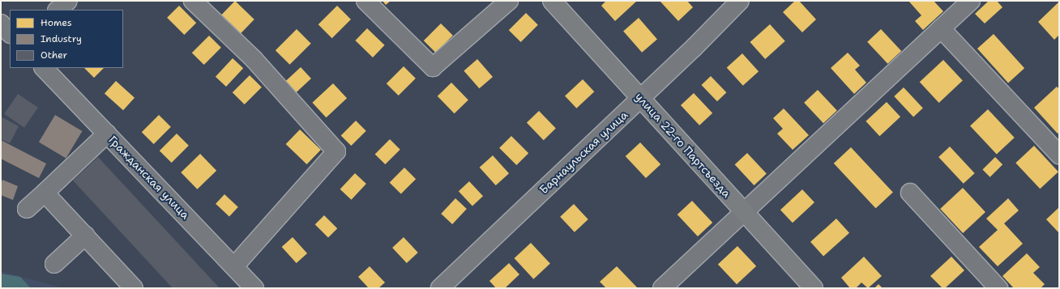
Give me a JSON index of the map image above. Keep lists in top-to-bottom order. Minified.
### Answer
{"streets":{"main road":["улица 22-го Партсъезда"],"street":["Барнаульская улица","Гражданская улица"]},"crossings":[["улица 22-го Партсъезда","Барнаульская улица"]],"legend":["Homes","Industry","Other"]}
